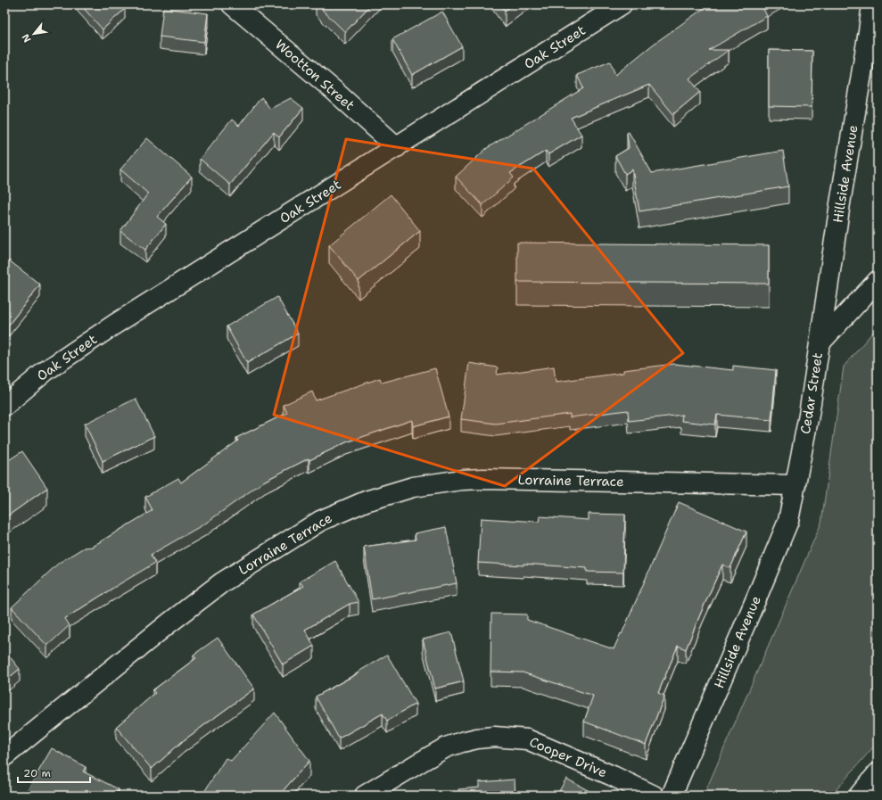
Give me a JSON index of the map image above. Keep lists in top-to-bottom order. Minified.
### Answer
{"streets":{"street":["Oak Street","Wootton Street","Hillside Avenue","Cedar Street","Lorraine Terrace","Cooper Drive"]},"crossings":[["Oak Street","Wootton Street"],["Hillside Avenue","Cedar Street"],["Hillside Avenue","Lorraine Terrace"],["Cedar Street","Lorraine Terrace"]],"scale_bar":"20 m","north":"bottom left"}
